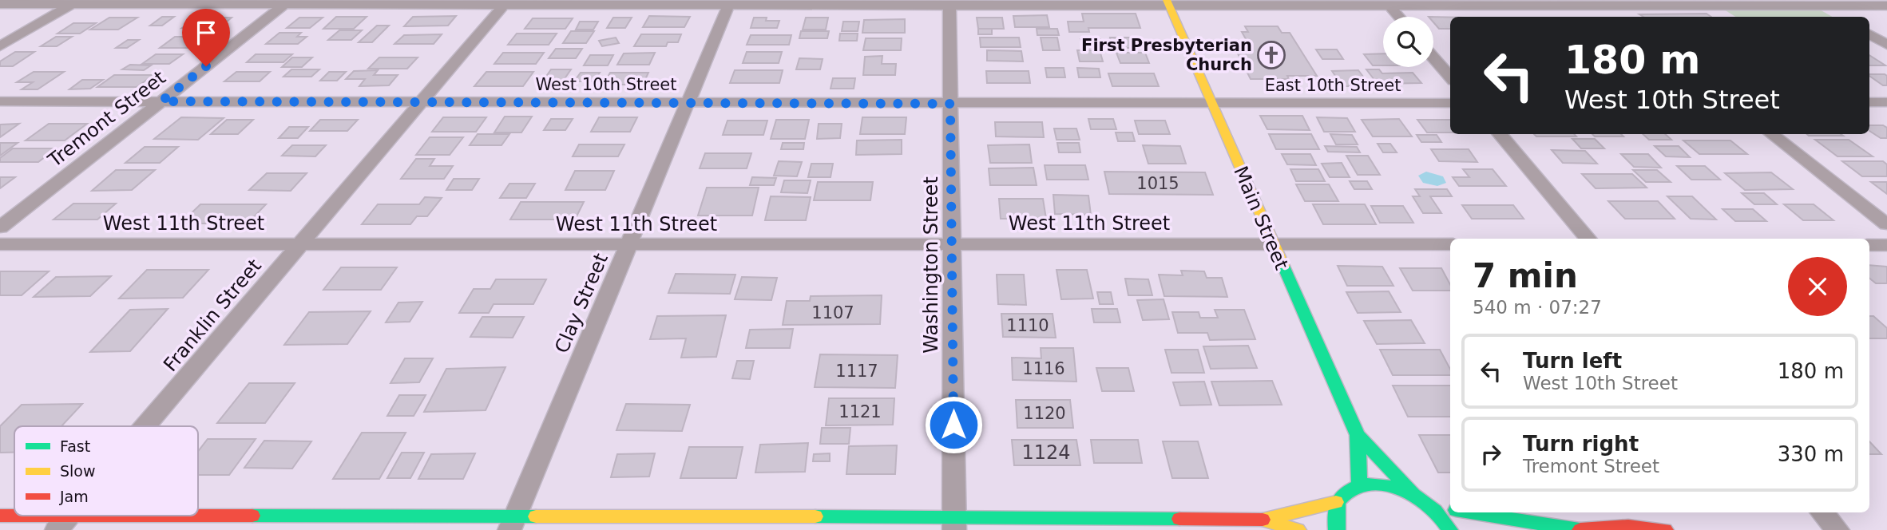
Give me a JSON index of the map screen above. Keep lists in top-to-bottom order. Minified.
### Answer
{"streets":{"main road":["Main Street"],"street":["West 10th Street","East 10th Street","Tremont Street","West 11th Street","Washington Street","Clay Street","Franklin Street"]},"crossings":[["West 10th Street","East 10th Street"],["West 10th Street","Tremont Street"],["West 10th Street","Main Street"],["West 10th Street","Washington Street"],["West 10th Street","Clay Street"],["West 10th Street","Franklin Street"],["East 10th Street","Main Street"],["Main Street","West 11th Street"],["West 11th Street","Washington Street"],["West 11th Street","Clay Street"],["West 11th Street","Franklin Street"]],"places":{"church":["First Presbyterian Church"]},"house_numbers":["1015","1107","1110","1116","1117","1121","1120","1124"],"legend":["Fast","Slow","Jam"],"page":{"turn":["180 m","West 10th Street"],"heading":["7 min","540 m · 07:27"],"list":[{"name":"Turn left","note":"West 10th Street","value":"180 m"},{"name":"Turn right","note":"Tremont Street","value":"330 m"}]}}
